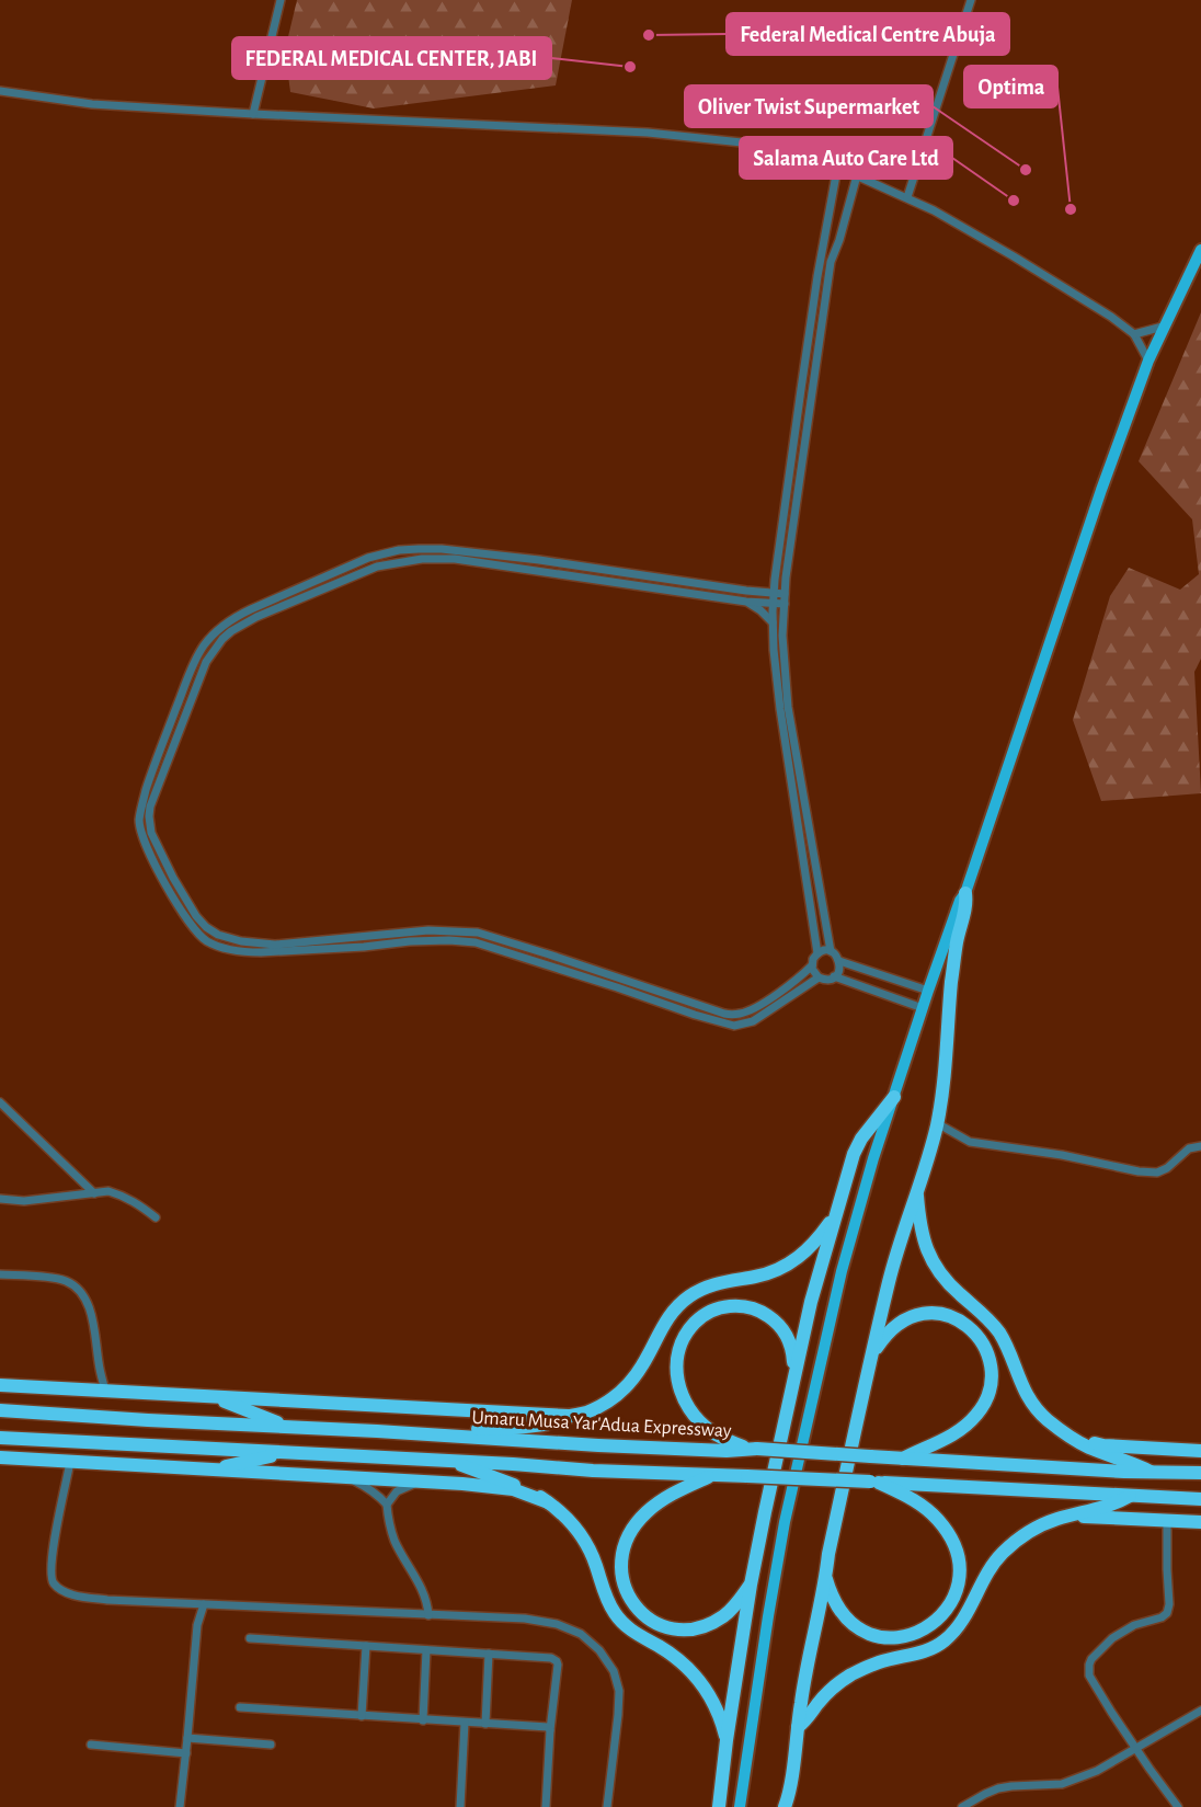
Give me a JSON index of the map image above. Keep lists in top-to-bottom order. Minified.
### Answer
{"streets":{"highway":["Umaru Musa Yar'Adua Expressway"]},"places":["Federal Medical Centre Abuja","FEDERAL MEDICAL CENTER, JABI","Oliver Twist Supermarket","Salama Auto Care Ltd","Optima"]}
